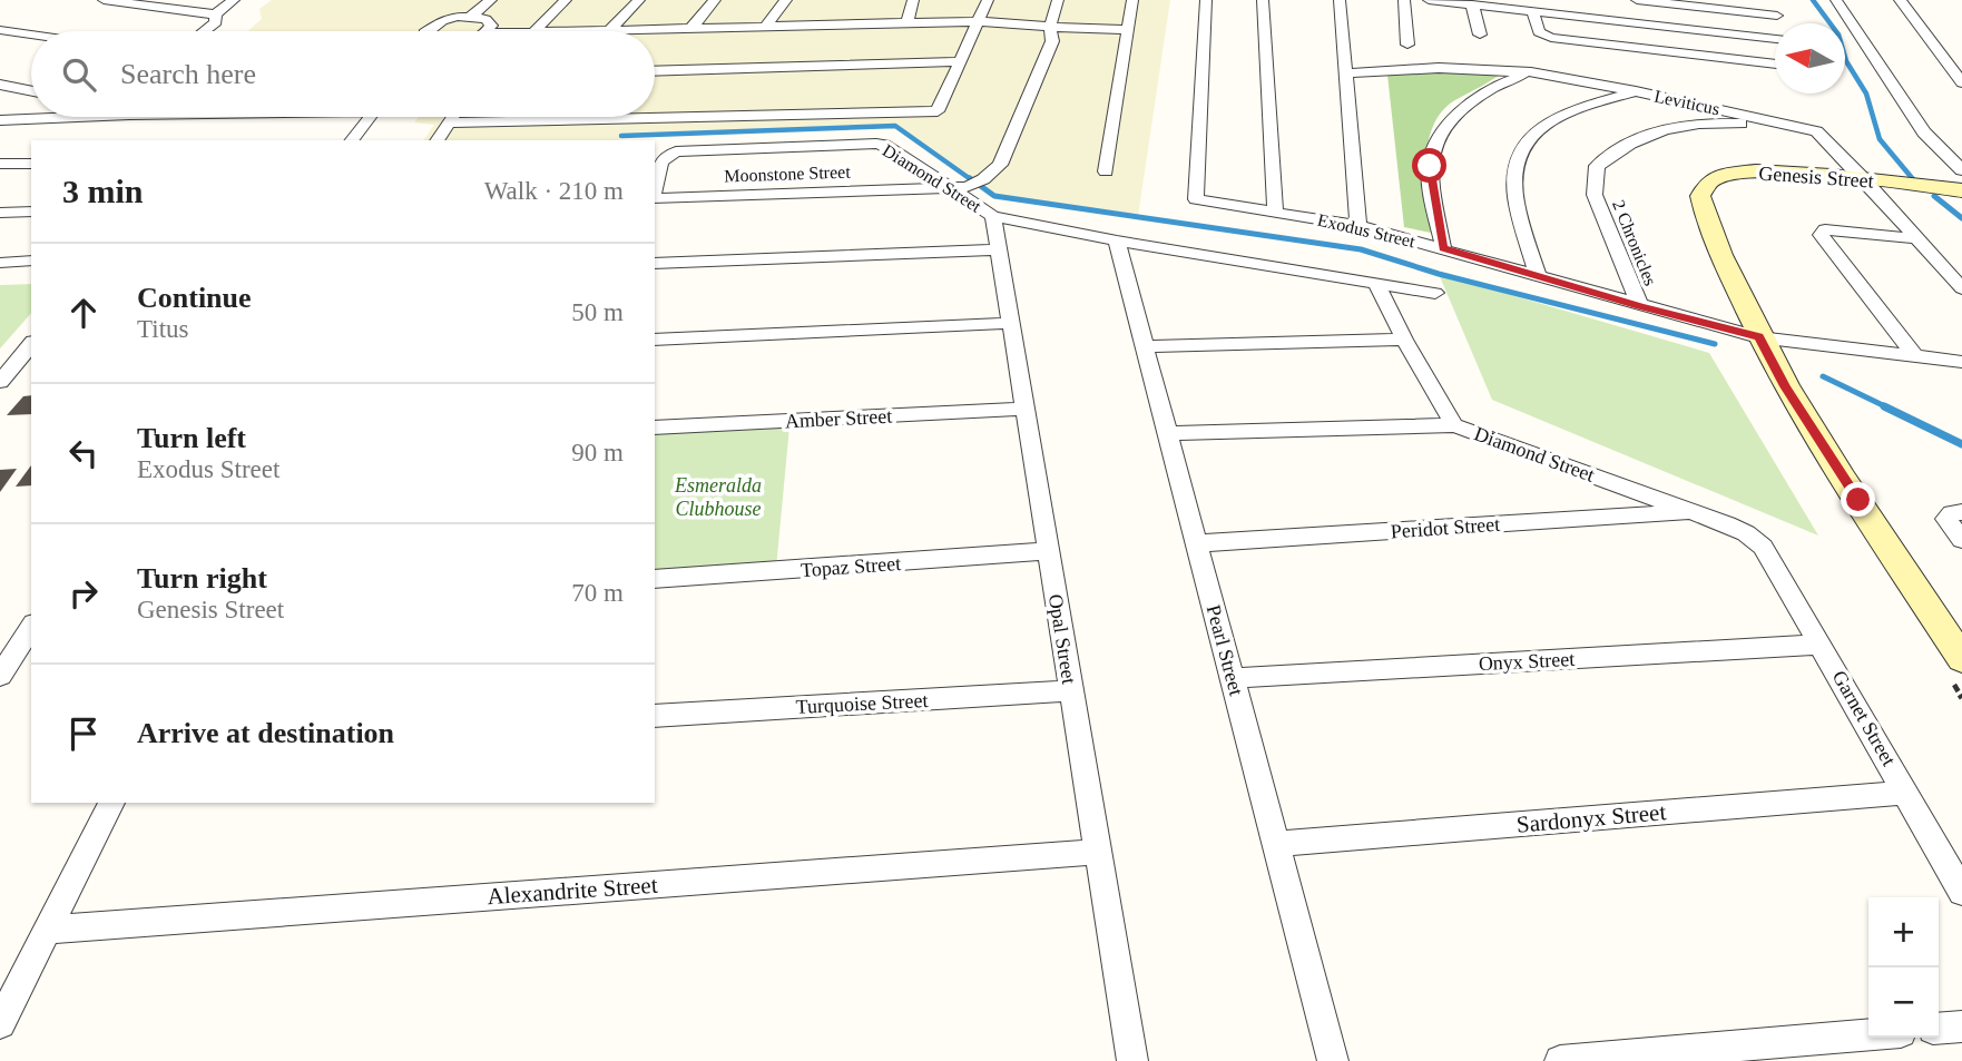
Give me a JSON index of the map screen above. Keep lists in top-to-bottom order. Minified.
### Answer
{"streets":{"street":["Leviticus","Moonstone Street","Genesis Street","Diamond Street","Exodus Street","2 Chronicles","Amber Street","Peridot Street","Topaz Street","Opal Street","Pearl Street","Onyx Street","Turquoise Street","Garnet Street","Sardonyx Street","Alexandrite Street"]},"crossings":[["Leviticus","Genesis Street"],["Leviticus","2 Chronicles"],["Moonstone Street","Diamond Street"],["Genesis Street","Exodus Street"],["Diamond Street","Peridot Street"],["Diamond Street","Opal Street"],["Diamond Street","Pearl Street"],["Diamond Street","Garnet Street"],["Exodus Street","2 Chronicles"],["Amber Street","Opal Street"],["Peridot Street","Pearl Street"],["Topaz Street","Opal Street"],["Opal Street","Turquoise Street"],["Opal Street","Alexandrite Street"],["Pearl Street","Onyx Street"],["Pearl Street","Sardonyx Street"],["Onyx Street","Garnet Street"],["Garnet Street","Sardonyx Street"]],"parks":["Esmeralda Clubhouse"],"north":"left","page":{"search":"Search here","heading":["3 min","Walk · 210 m"],"list":[["Continue","Titus","50 m"],["Turn left","Exodus Street","90 m"],["Turn right","Genesis Street","70 m"],"Arrive at destination"],"map_buttons":["+","−"]}}
